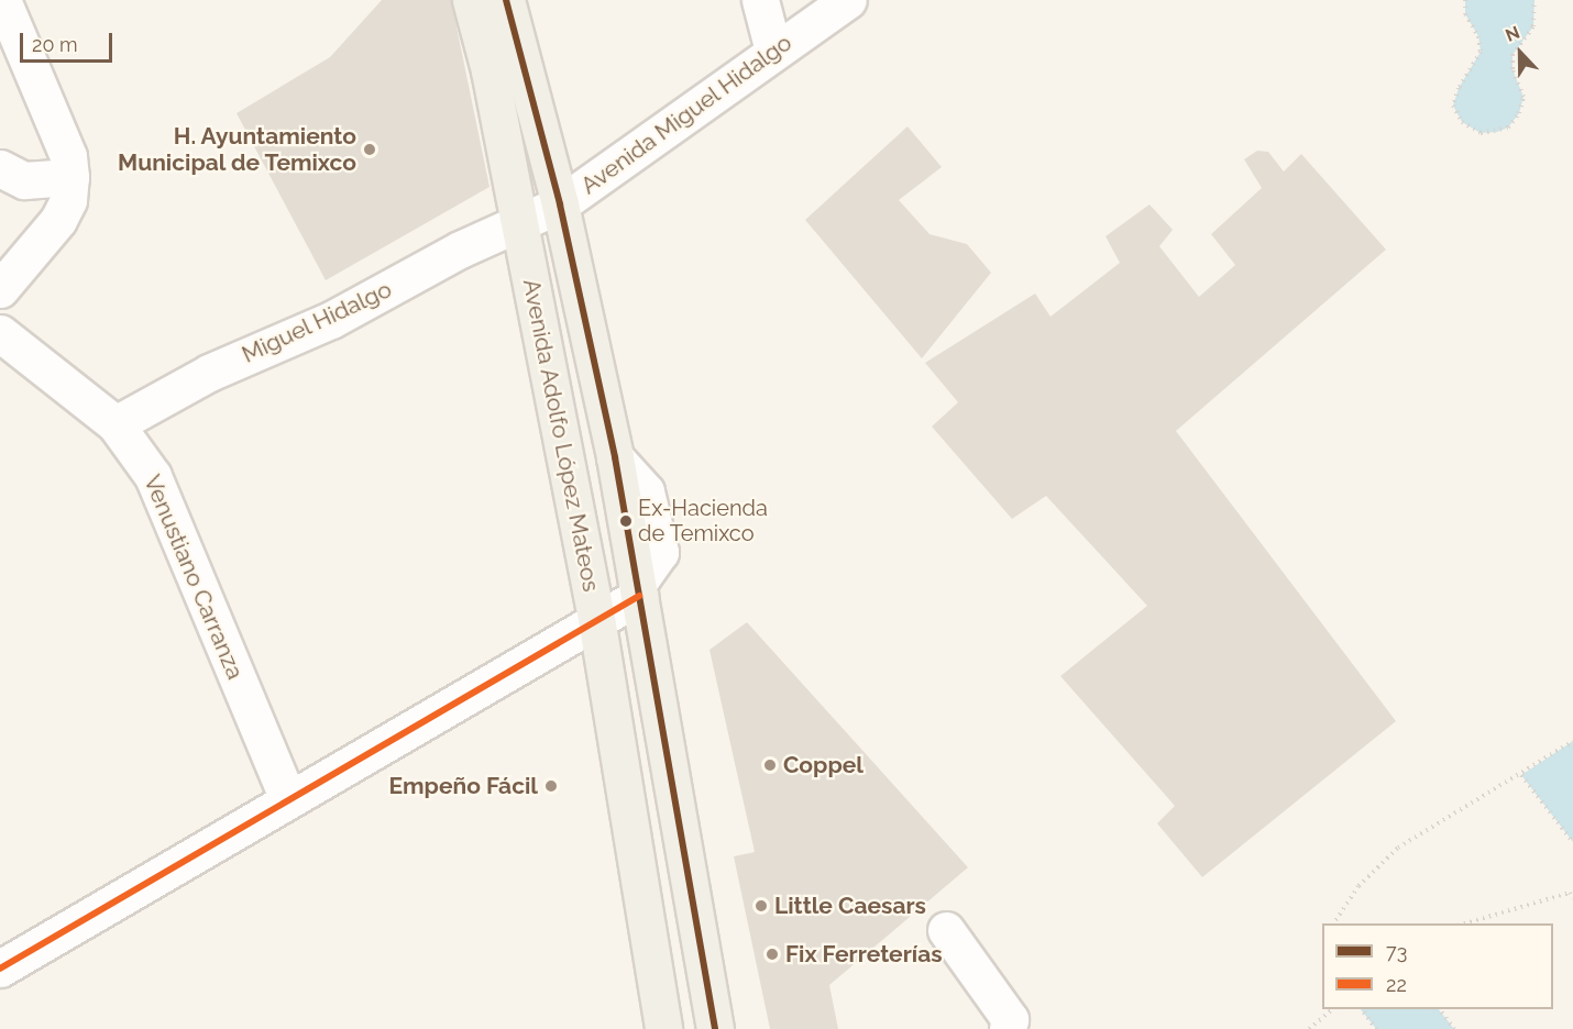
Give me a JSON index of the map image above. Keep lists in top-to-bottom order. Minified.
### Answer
{"streets":{"main road":["Avenida Adolfo López Mateos"],"street":["Avenida Miguel Hidalgo","Miguel Hidalgo","Venustiano Carranza"]},"crossings":[["Avenida Miguel Hidalgo","Miguel Hidalgo"],["Avenida Miguel Hidalgo","Avenida Adolfo López Mateos"],["Miguel Hidalgo","Avenida Adolfo López Mateos"],["Miguel Hidalgo","Venustiano Carranza"]],"places":["H. Ayuntamiento Municipal de Temixco","Ex-Hacienda de Temixco","Coppel","Empeño Fácil","Little Caesars","Fix Ferreterías"],"lines":["transit line 73","transit line 22"],"legend":["73","22"],"scale_bar":"20 m","north":"top"}
